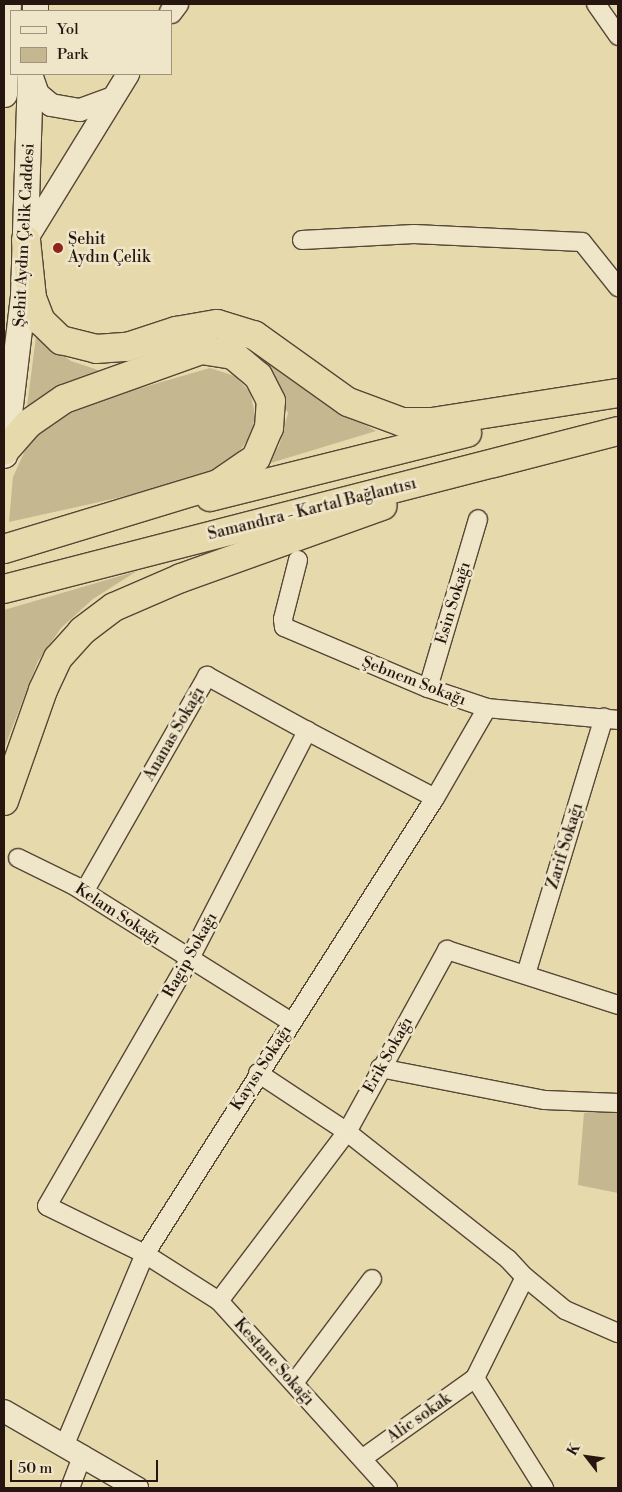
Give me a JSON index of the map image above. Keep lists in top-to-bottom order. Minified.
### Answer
{"streets":{"highway":["Samandıra - Kartal Bağlantısı"],"main road":["Şehit Aydın Çelik Caddesi"],"street":["Esin Sokağı","Şebnem Sokağı","Ananas Sokağı","Zarif Sokağı","Kelam Sokağı","Ragip Sokağı","Erik Sokağı","Kayısı Sokağı","Kestane Sokağı","Alic sokak"]},"crossings":[["Esin Sokağı","Şebnem Sokağı"],["Şebnem Sokağı","Zarif Sokağı"],["Şebnem Sokağı","Kayısı Sokağı"],["Ananas Sokağı","Kelam Sokağı"],["Ananas Sokağı","Ragip Sokağı"],["Zarif Sokağı","Erik Sokağı"],["Kelam Sokağı","Ragip Sokağı"],["Kelam Sokağı","Kayısı Sokağı"],["Ragip Sokağı","Kayısı Sokağı"],["Ragip Sokağı","Kestane Sokağı"],["Erik Sokağı","Kestane Sokağı"],["Kayısı Sokağı","Kestane Sokağı"],["Kestane Sokağı","Alic sokak"]],"places":["Şehit Aydın Çelik"],"legend":["Yol","Park"],"scale_bar":"50 m","north":"top left"}
